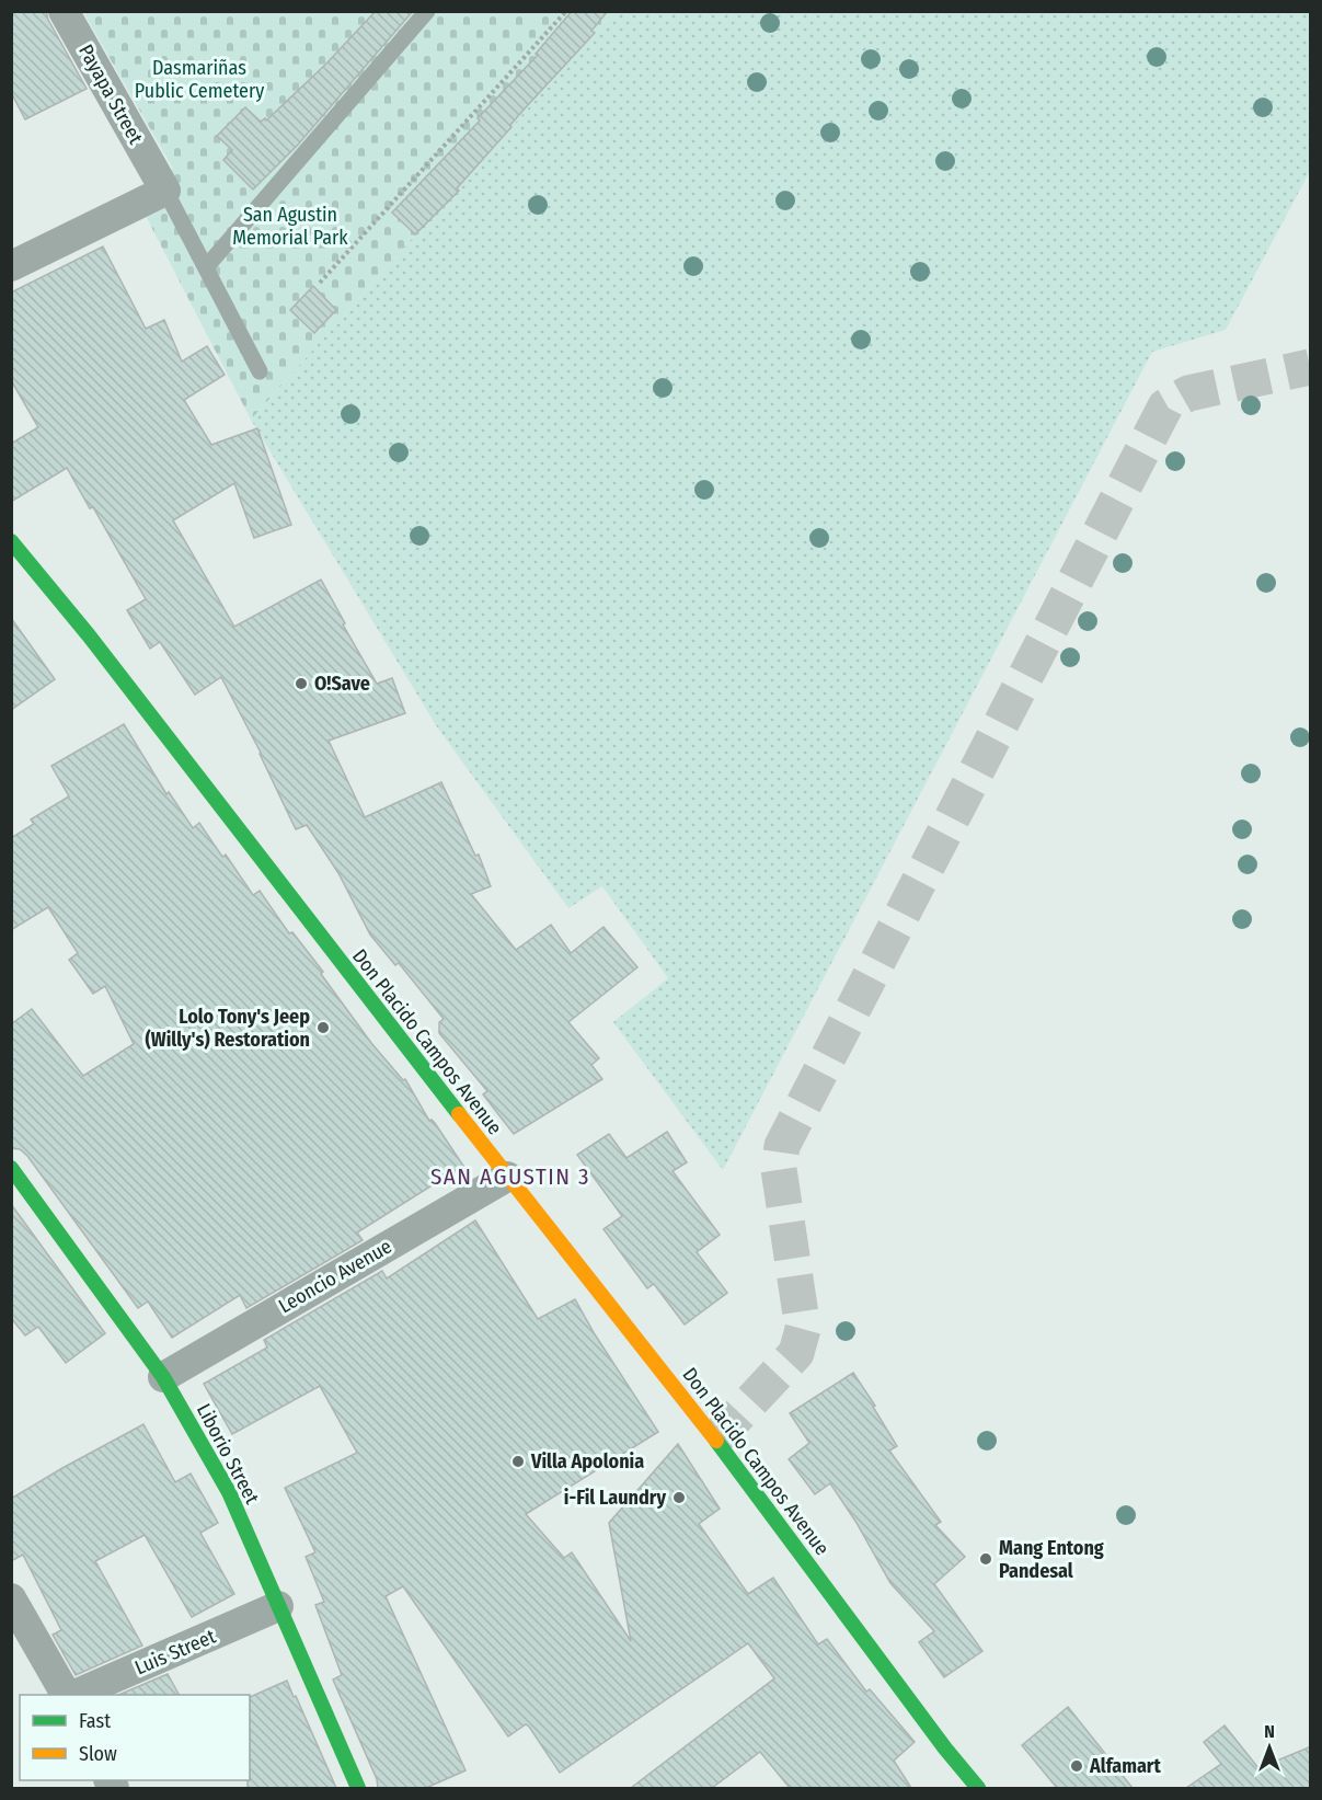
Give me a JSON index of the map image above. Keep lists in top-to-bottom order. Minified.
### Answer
{"streets":{"main road":["Don Placido Campos Avenue","Liborio Street"],"street":["Payapa Street","Leoncio Avenue","Luis Street"]},"crossings":[["Don Placido Campos Avenue","Leoncio Avenue"],["Leoncio Avenue","Liborio Street"],["Liborio Street","Luis Street"]],"districts":["SAN AGUSTIN 3"],"parks":["Dasmariñas Public Cemetery","San Agustin Memorial Park"],"places":["O!Save","Lolo Tony's Jeep (Willy's) Restoration","Villa Apolonia","i-Fil Laundry","Mang Entong Pandesal","Alfamart"],"legend":["Fast","Slow"],"north":"top"}
